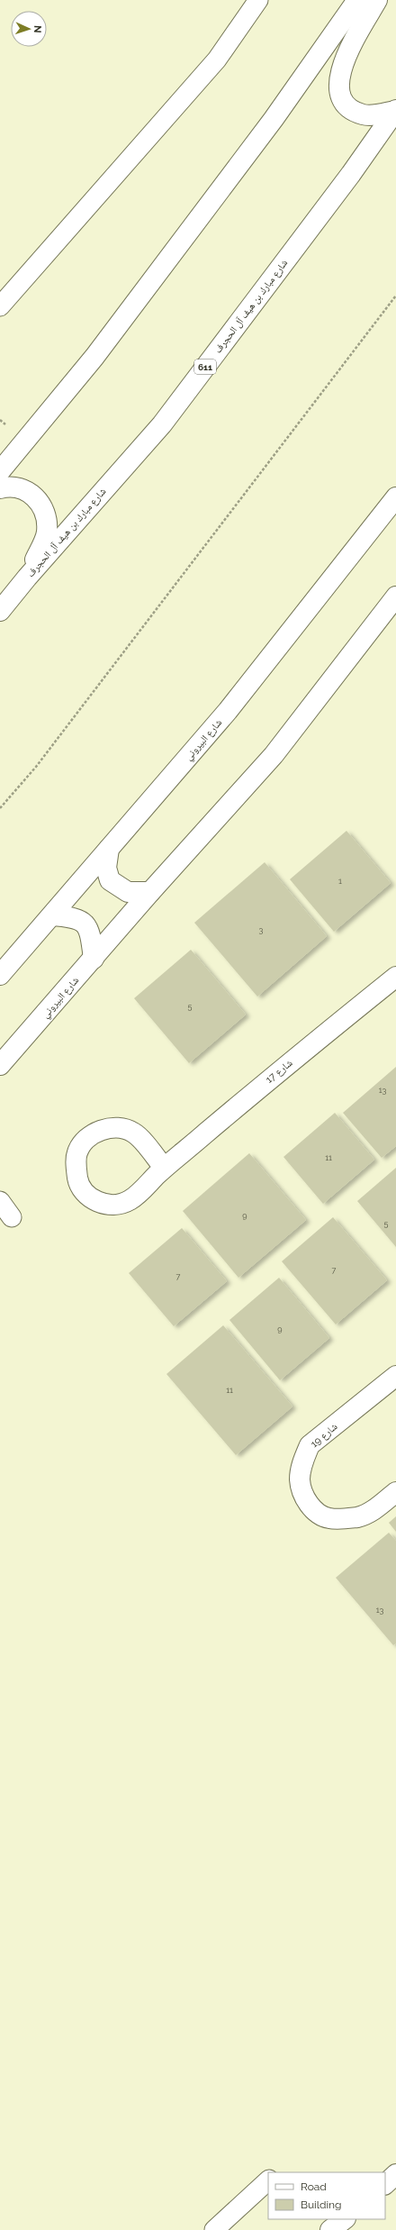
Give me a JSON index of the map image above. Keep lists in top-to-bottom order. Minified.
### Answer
{"streets":{"street":["شارع مبارك بن هيف آل الحجرف","611","شارع البيروني","شارع 17","شارع 19"]},"house_numbers":["1","3","5","13","11","9","5","7","7","9","11","13"],"legend":["Road","Building"],"north":"right"}
